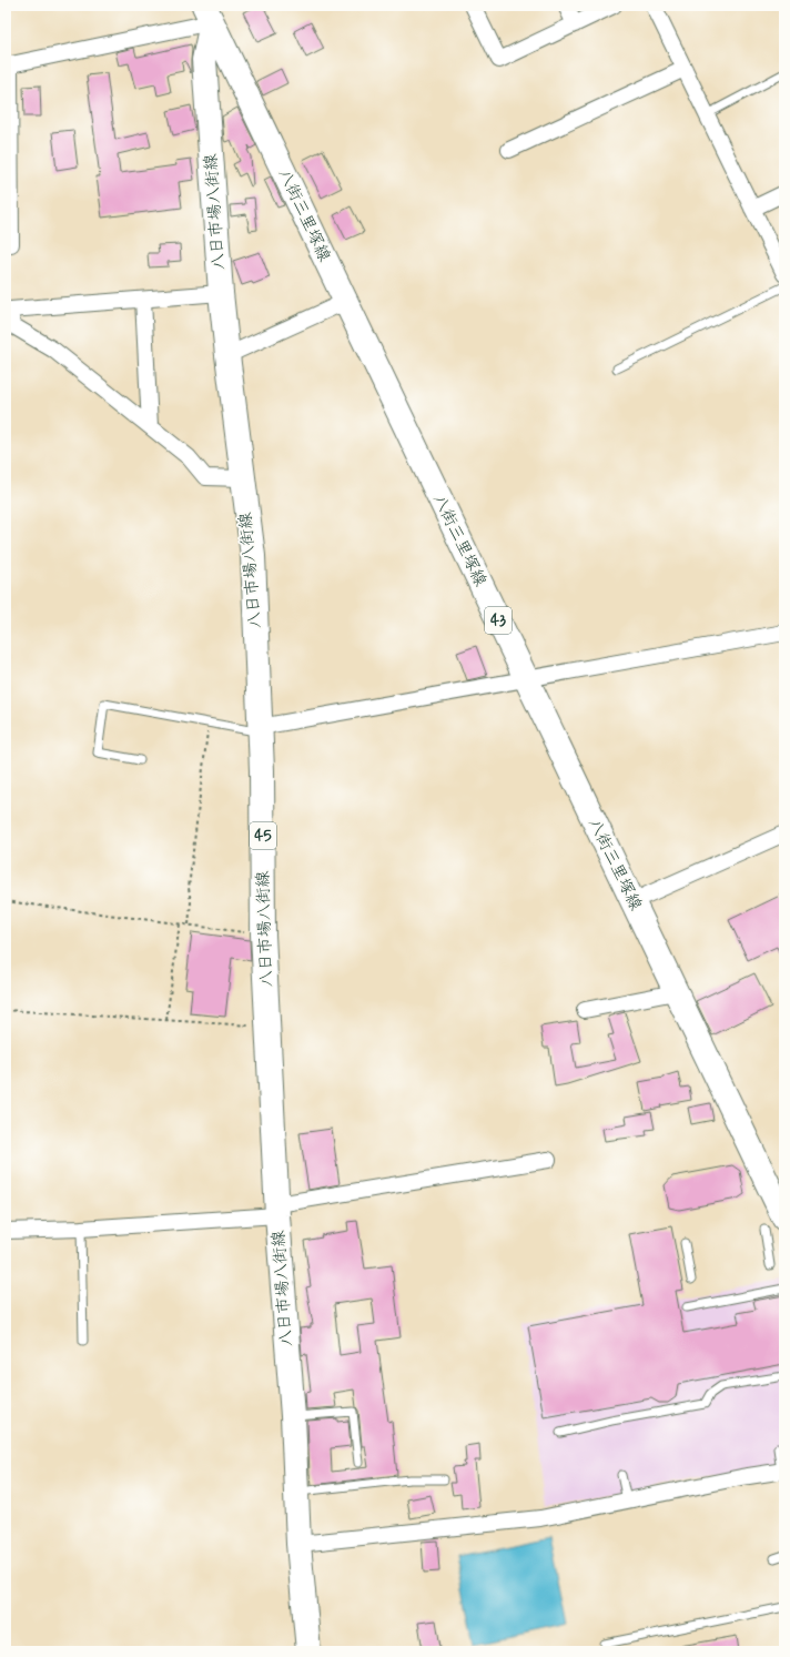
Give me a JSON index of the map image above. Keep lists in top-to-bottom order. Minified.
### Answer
{"streets":{"main road":["八日市場八街線","八街三里塚線","43","45"]},"crossings":[["八日市場八街線","八街三里塚線"]]}
